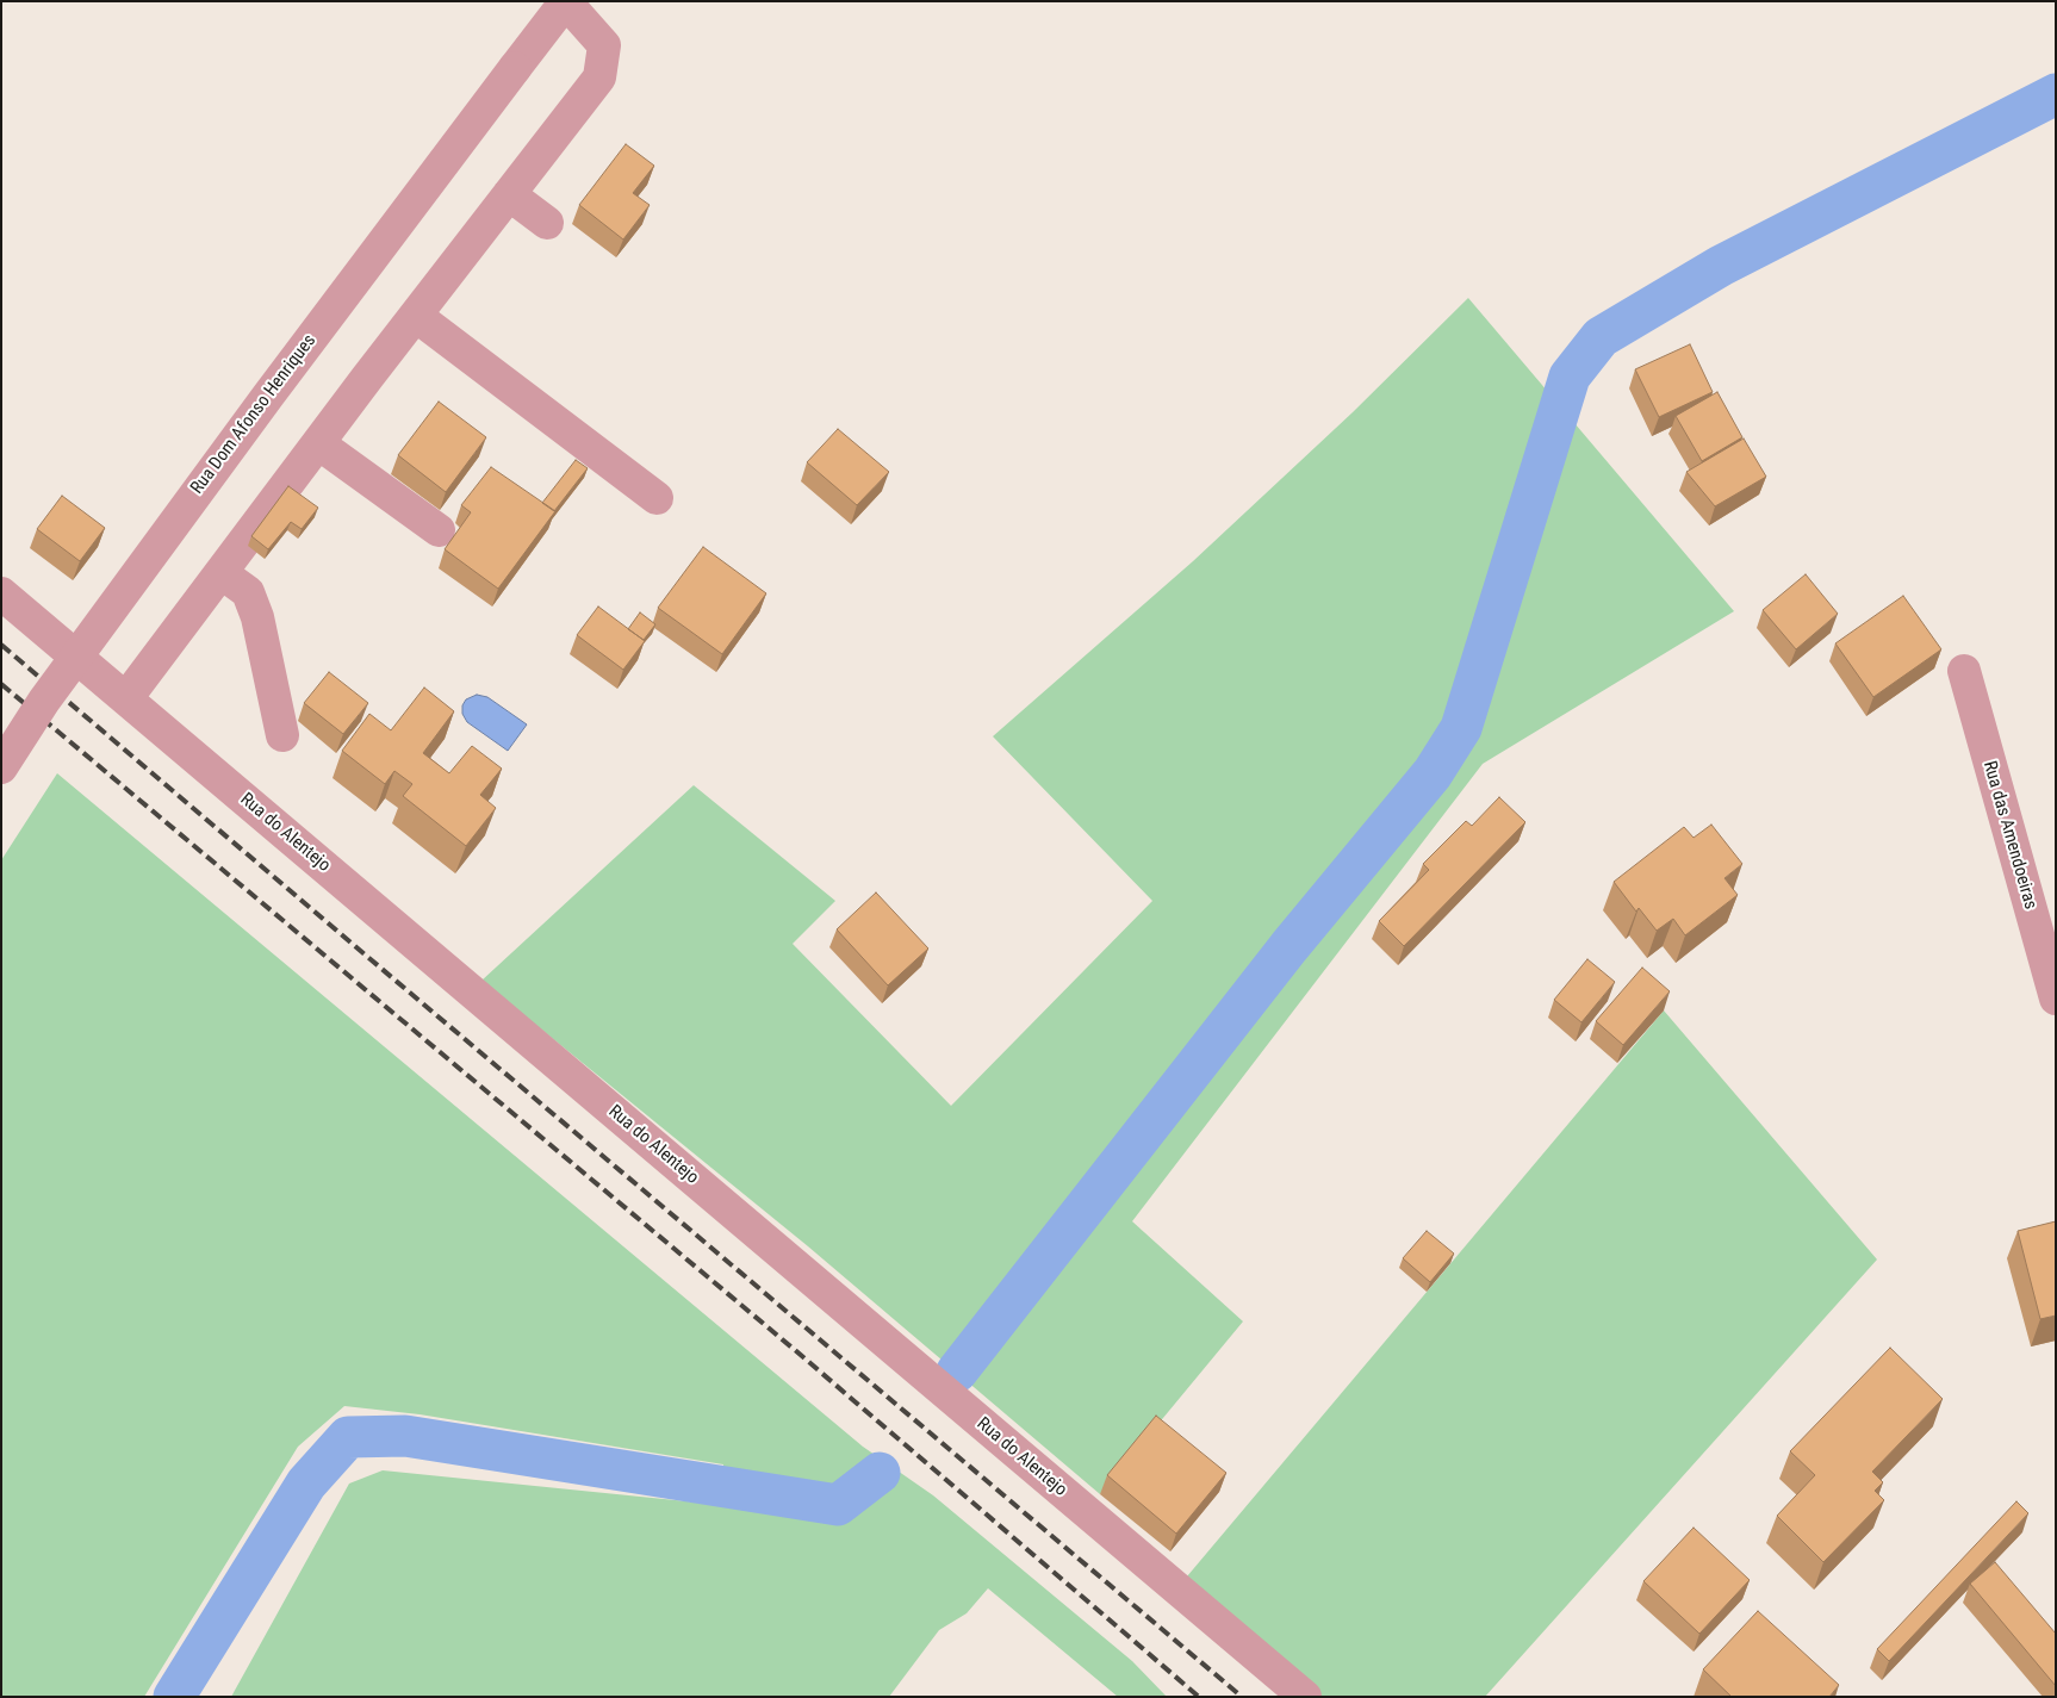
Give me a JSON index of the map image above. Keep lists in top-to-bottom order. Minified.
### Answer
{"streets":{"street":["Rua Dom Afonso Henriques","Rua do Alentejo","Rua das Amendoeiras"]}}
